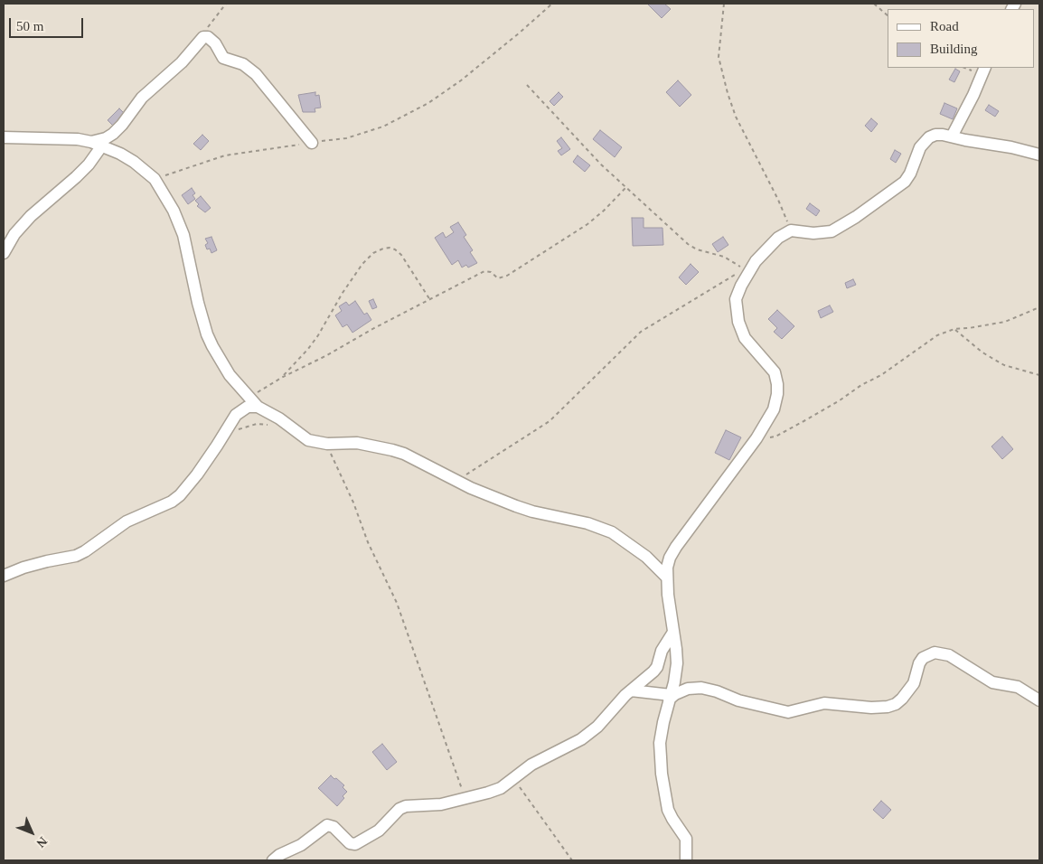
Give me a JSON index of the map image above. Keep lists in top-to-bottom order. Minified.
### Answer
{"legend":["Road","Building"],"scale_bar":"50 m","north":"bottom right"}
